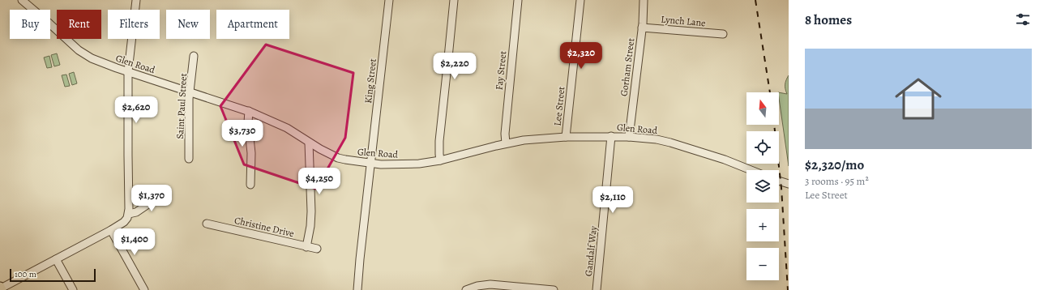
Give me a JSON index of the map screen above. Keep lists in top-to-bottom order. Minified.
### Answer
{"streets":{"street":["Lynch Lane","Glen Road","Gorham Street","Fay Street","King Street","Saint Paul Street","Lee Street","Christine Drive","Gandalf Way"]},"crossings":[["Lynch Lane","Gorham Street"],["Glen Road","Gorham Street"],["Glen Road","Fay Street"],["Glen Road","King Street"],["Glen Road","Saint Paul Street"],["Glen Road","Lee Street"],["Glen Road","Gandalf Way"]],"scale_bar":"100 m","north":"top","page":{"heading":"8 homes","chip":["Buy","Rent","Filters","New","Apartment"],"list":[{"name":"$2,320/mo","note":"3 rooms · 95 m² · Lee Street"}],"price":["$2,320","$2,220","$2,620","$3,730","$4,250","$1,370","$2,110","$1,400"],"map_buttons":["+","−"],"scale":"100 m"}}
